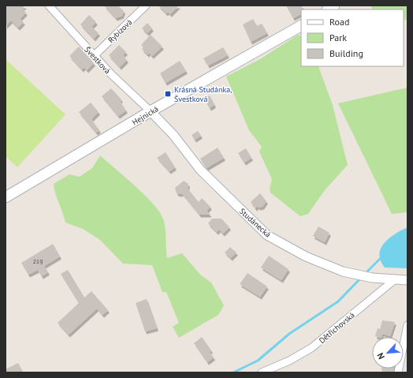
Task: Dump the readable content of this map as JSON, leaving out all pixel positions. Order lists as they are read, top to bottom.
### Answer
{
  "streets": {
    "main road": ["Hejnická"],
    "street": [
      "Rybízová",
      "Švestková",
      "Studánecká",
      "Dětřichovská"
    ]
  },
  "crossings": [
    ["Rybízová", "Švestková"],
    ["Švestková", "Hejnická"],
    ["Švestková", "Studánecká"],
    ["Hejnická", "Studánecká"],
    ["Studánecká", "Dětřichovská"]
  ],
  "places": {
    "transit": ["Krásná Studánka, Švestková"]
  },
  "house_numbers": ["219"],
  "legend": ["Road", "Park", "Building"],
  "north": "bottom left"
}
